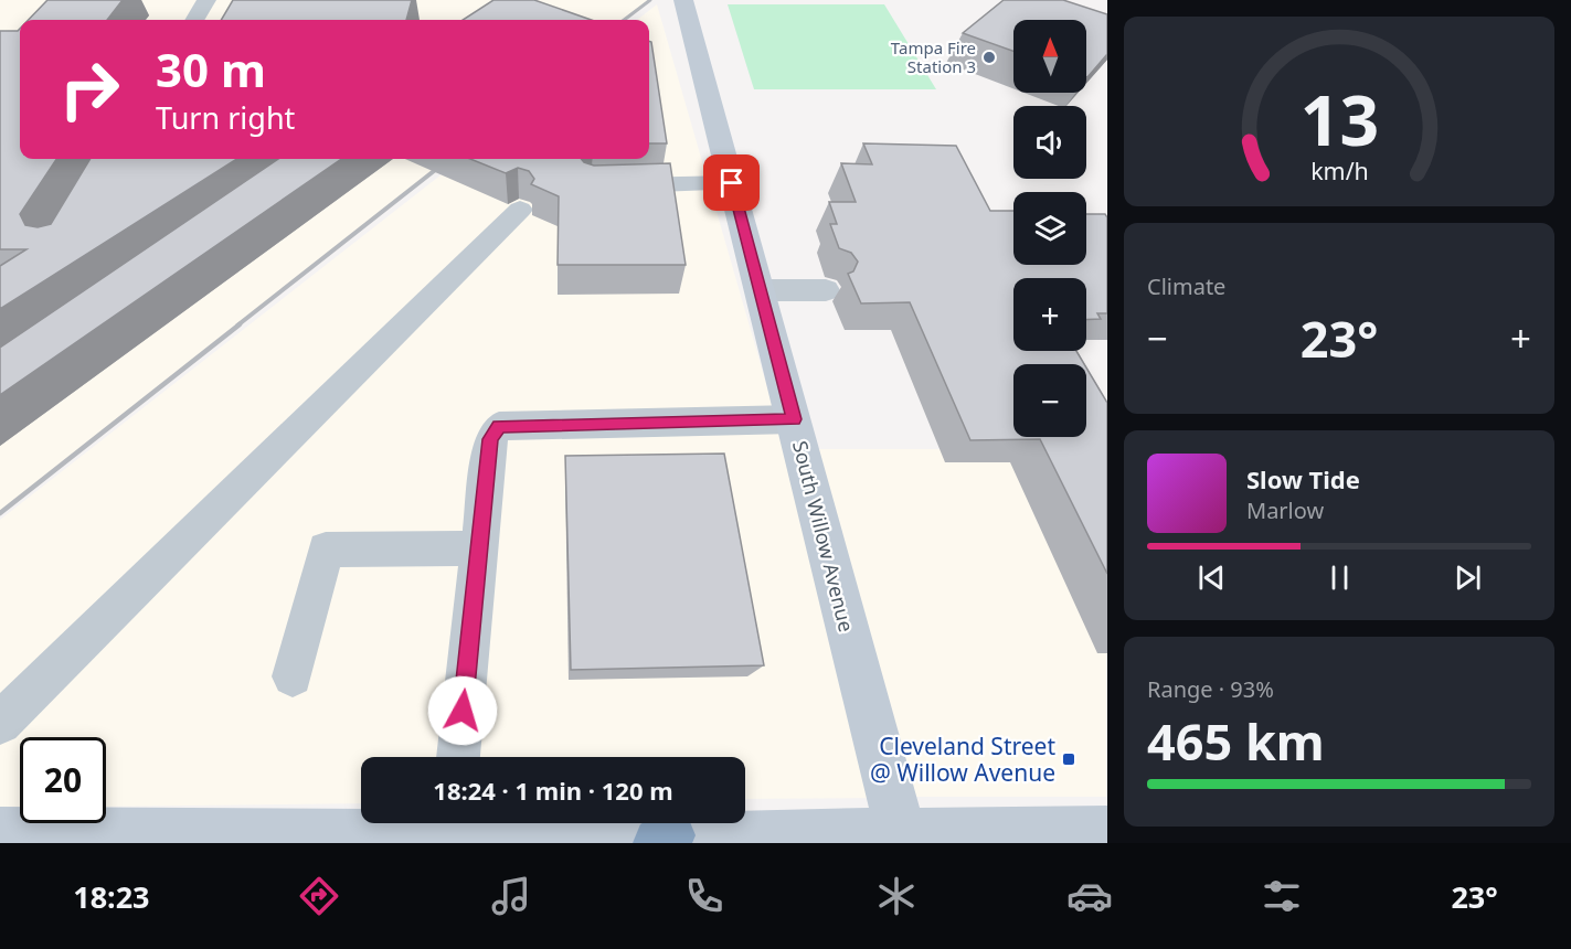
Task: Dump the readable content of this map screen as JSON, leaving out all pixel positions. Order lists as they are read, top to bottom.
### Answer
{
  "streets": {
    "street": ["South Willow Avenue"]
  },
  "places": {
    "other": ["Tampa Fire Station 3"],
    "transit": ["Cleveland Street @ Willow Avenue"]
  },
  "north": "top",
  "page": {
    "map_buttons": ["+", "−"],
    "turn": ["30 m", "Turn right"],
    "tile": [
      "Climate",
      ["Range · 93%", "465 km"]
    ],
    "heat": ["−", "23°", "+"],
    "song": ["Slow Tide", "Marlow"],
    "limit": "20",
    "trip": "18:24 · 1 min · 120 m",
    "tabs": ["18:23", "23°"],
    "gauge": ["13", "km/h"]
  }
}
